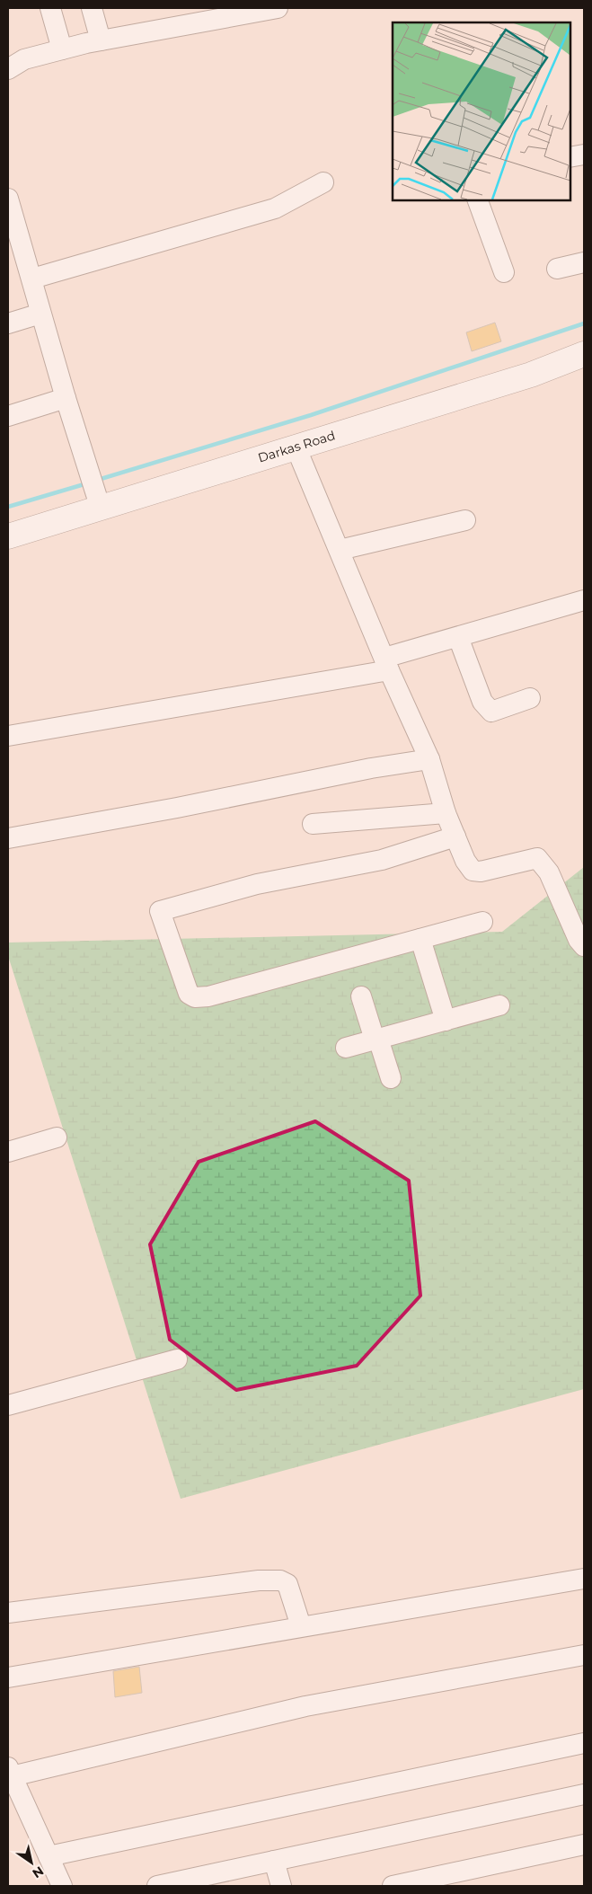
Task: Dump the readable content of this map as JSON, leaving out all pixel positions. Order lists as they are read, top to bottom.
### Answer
{
  "streets": {
    "main road": ["Darkas Road"]
  },
  "north": "bottom right"
}
